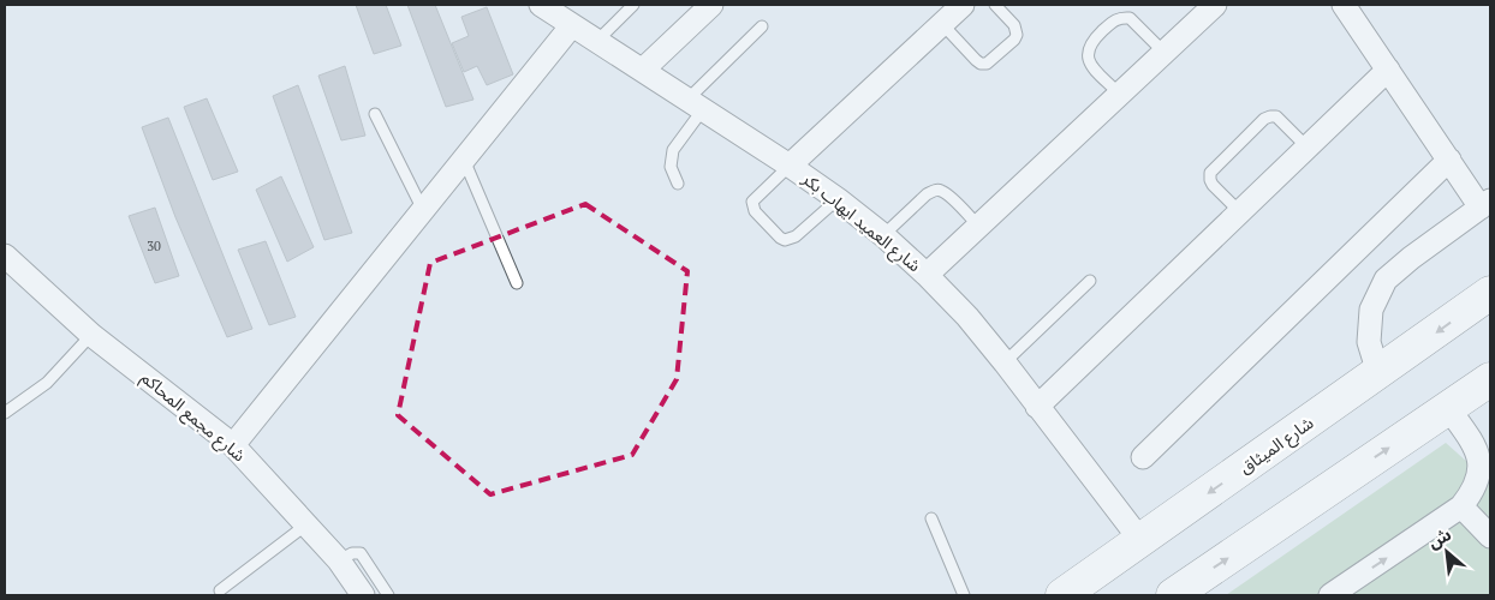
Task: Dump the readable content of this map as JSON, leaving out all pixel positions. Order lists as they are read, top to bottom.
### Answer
{
  "streets": {
    "main road": ["شارع الميثاق"],
    "street": ["شارع العميد ايهاب بكر", "شارع مجمع المحاكم"]
  },
  "crossings": [
    ["شارع العميد ايهاب بكر", "شارع الميثاق"]
  ],
  "house_numbers": ["30"],
  "north": "top left"
}
